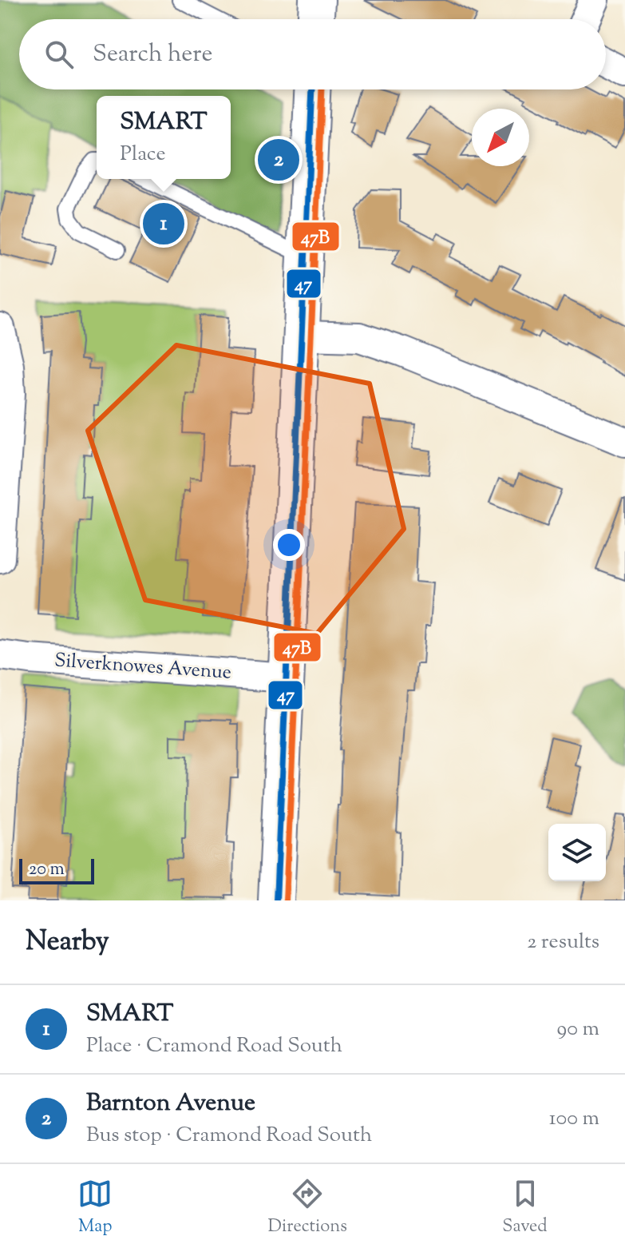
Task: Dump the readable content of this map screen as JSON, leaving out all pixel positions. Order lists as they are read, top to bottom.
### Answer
{
  "streets": {
    "street": ["Silverknowes Avenue"]
  },
  "lines": ["transit line 47", "transit line 47B"],
  "scale_bar": "20 m",
  "north": "bottom left",
  "page": {
    "search": "Search here",
    "popup": ["SMART", "Place"],
    "pins": ["2", "1"],
    "scale": "20 m",
    "heading": ["Nearby", "2 results"],
    "list": [
      {
        "mark": "1",
        "name": "SMART",
        "note": "Place · Cramond Road South",
        "value": "90 m"
      },
      {
        "mark": "2",
        "name": "Barnton Avenue",
        "note": "Bus stop · Cramond Road South",
        "value": "100 m"
      }
    ],
    "nav": ["Map", "Directions", "Saved"]
  }
}
